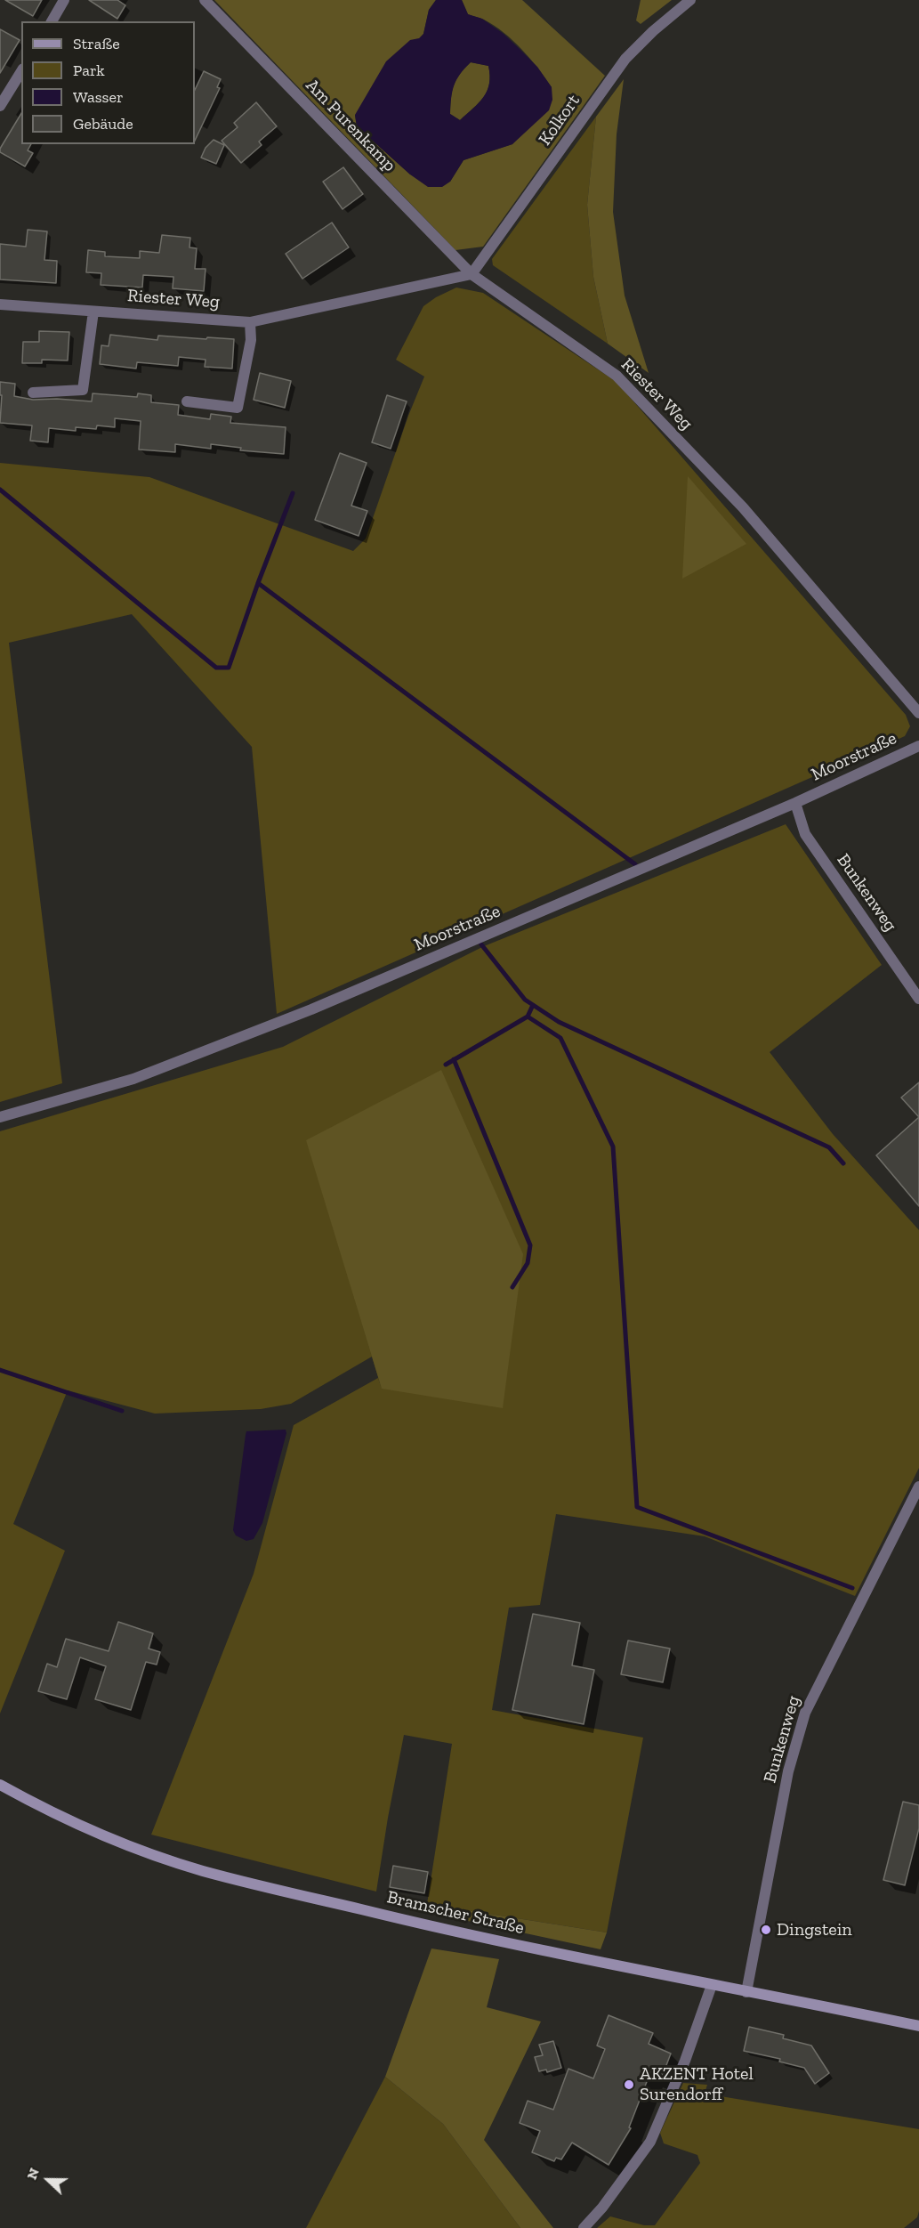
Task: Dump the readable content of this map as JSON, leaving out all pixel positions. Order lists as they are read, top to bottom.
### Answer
{
  "streets": {
    "street": [
      "Kolkort",
      "Am Purenkamp",
      "Riester Weg",
      "Moorstraße",
      "Bunkenweg",
      "Bramscher Straße"
    ]
  },
  "crossings": [
    ["Kolkort", "Am Purenkamp"],
    ["Kolkort", "Riester Weg"],
    ["Am Purenkamp", "Riester Weg"],
    ["Moorstraße", "Bunkenweg"],
    ["Bunkenweg", "Bramscher Straße"]
  ],
  "places": ["Dingstein", "AKZENT Hotel Surendorff"],
  "legend": [
    "Straße",
    "Park",
    "Wasser",
    "Gebäude"
  ],
  "north": "left"
}
